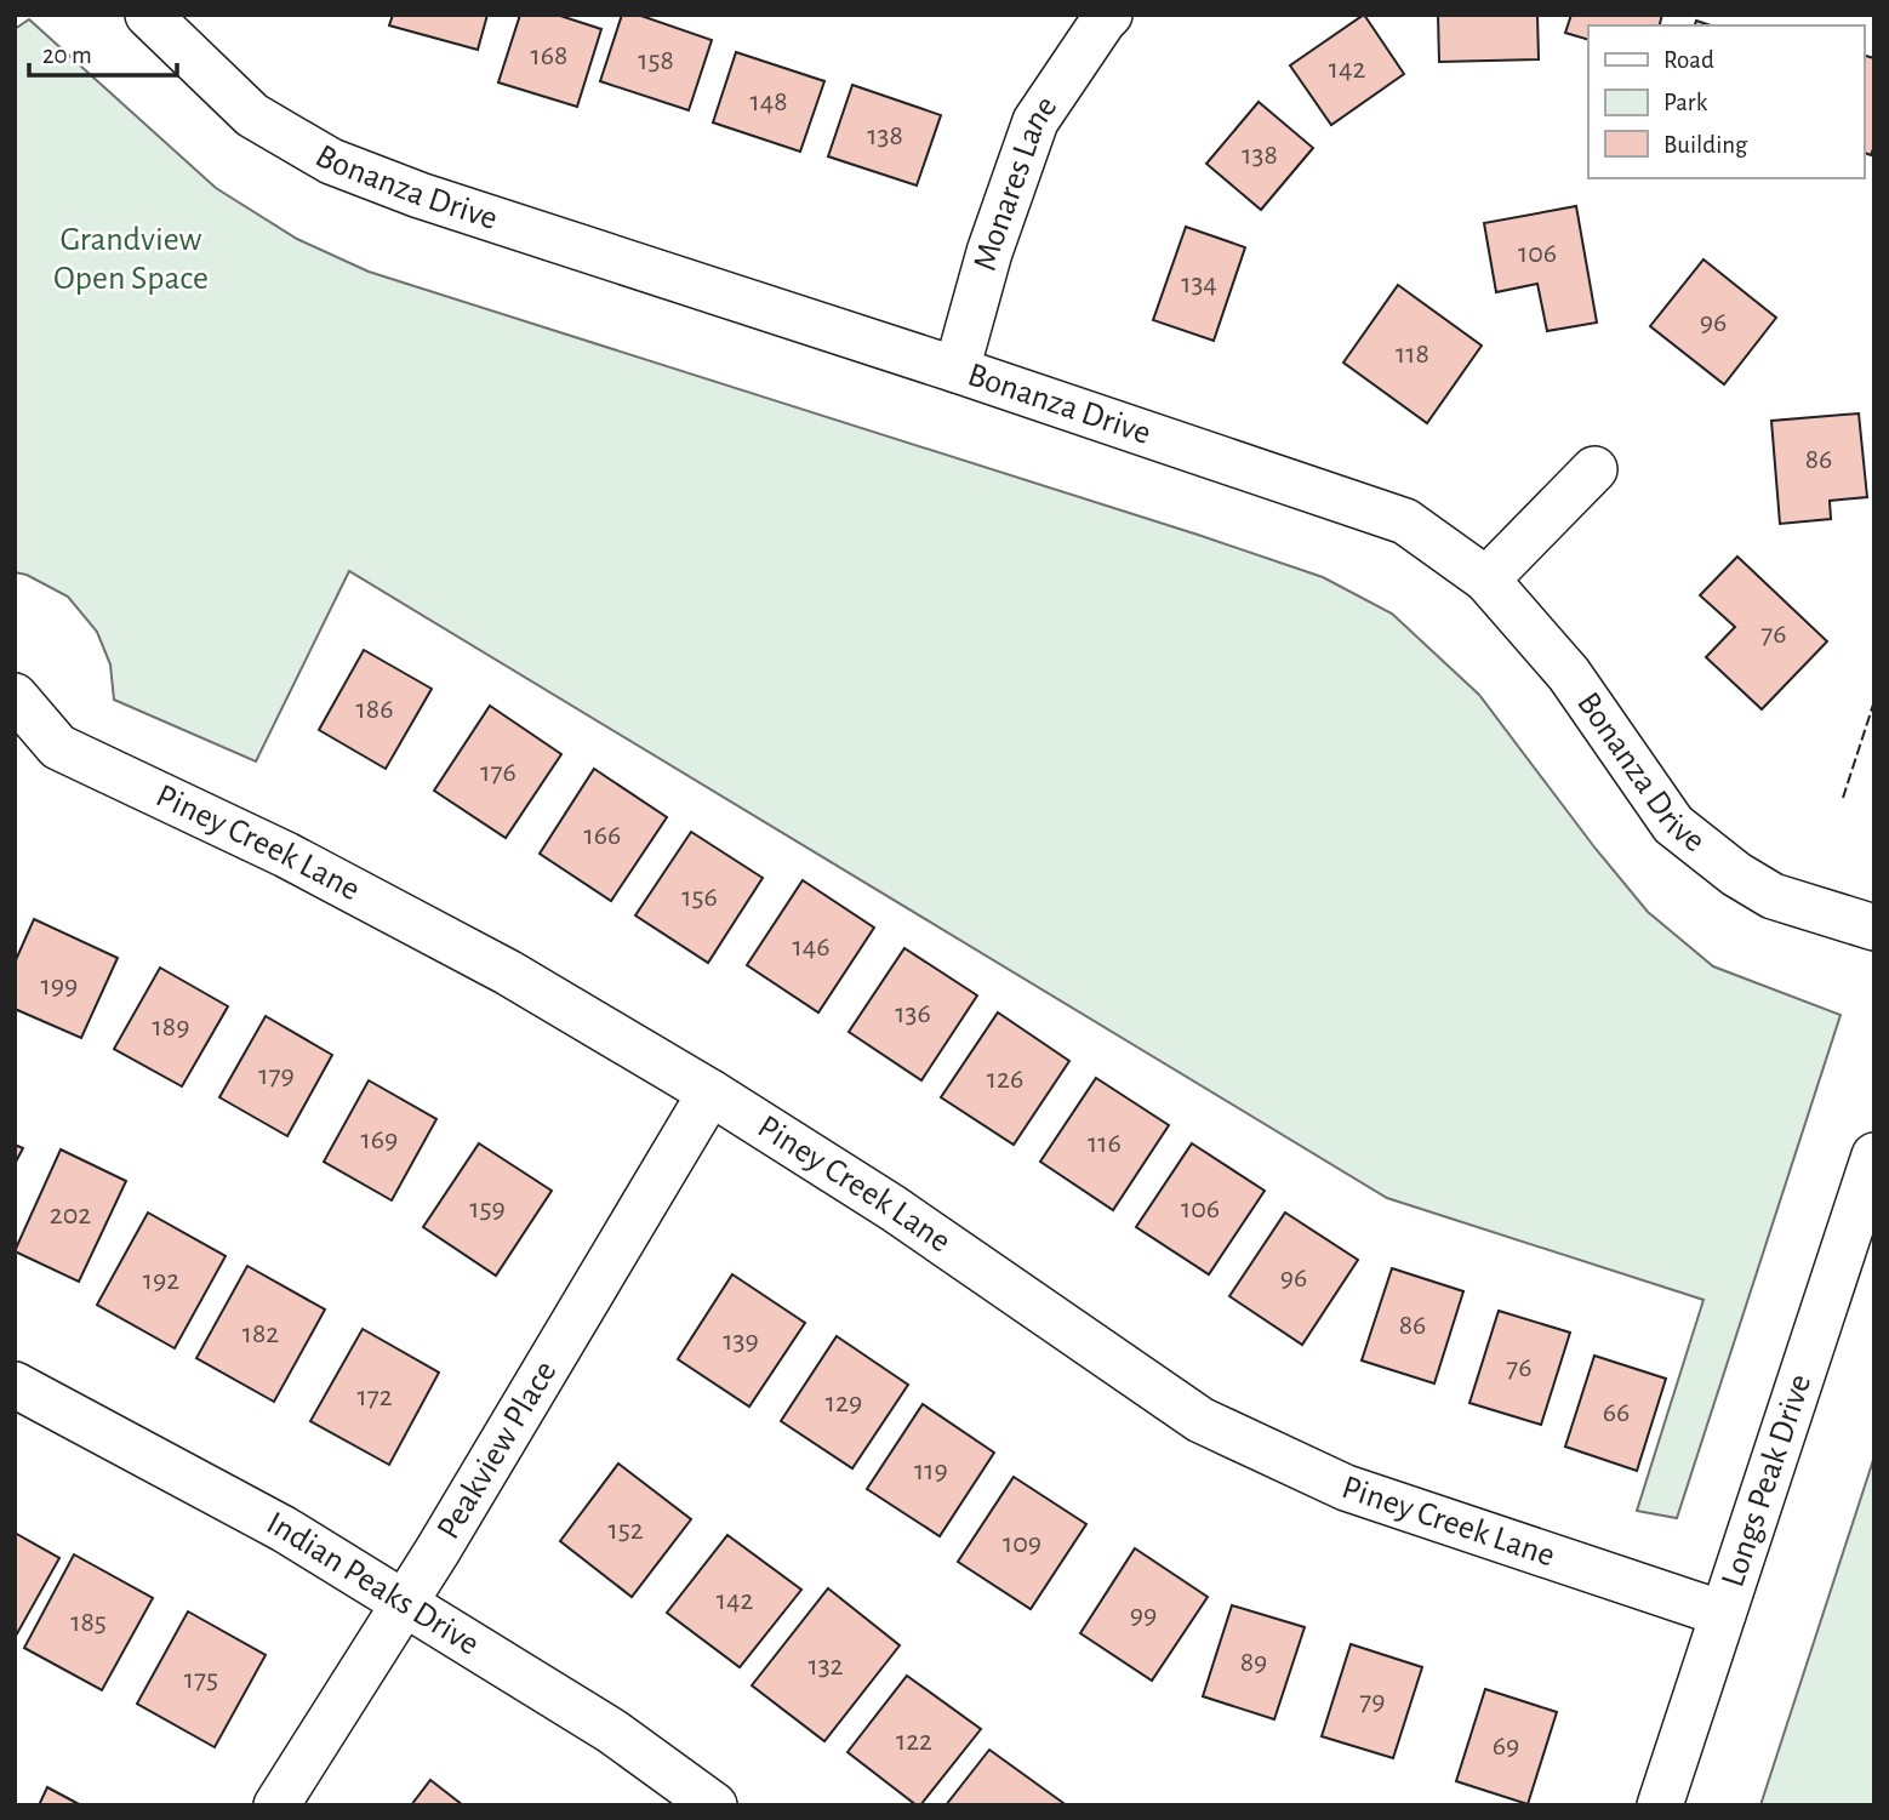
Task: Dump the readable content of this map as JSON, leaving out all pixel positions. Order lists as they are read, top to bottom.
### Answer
{
  "streets": {
    "street": [
      "Bonanza Drive",
      "Monares Lane",
      "Piney Creek Lane",
      "Peakview Place",
      "Longs Peak Drive",
      "Indian Peaks Drive"
    ]
  },
  "crossings": [
    ["Bonanza Drive", "Monares Lane"],
    ["Piney Creek Lane", "Peakview Place"],
    ["Piney Creek Lane", "Longs Peak Drive"],
    ["Peakview Place", "Indian Peaks Drive"]
  ],
  "parks": ["Grandview Open Space"],
  "house_numbers": [
    "168",
    "158",
    "142",
    "148",
    "138",
    "138",
    "106",
    "134",
    "96",
    "118",
    "86",
    "76",
    "186",
    "176",
    "166",
    "156",
    "146",
    "199",
    "136",
    "189",
    "179",
    "126",
    "169",
    "116",
    "159",
    "106",
    "202",
    "96",
    "192",
    "86",
    "182",
    "139",
    "76",
    "172",
    "129",
    "66",
    "119",
    "152",
    "109",
    "142",
    "99",
    "185",
    "89",
    "132",
    "175",
    "79",
    "122",
    "69"
  ],
  "legend": ["Road", "Park", "Building"],
  "scale_bar": "20 m"
}
